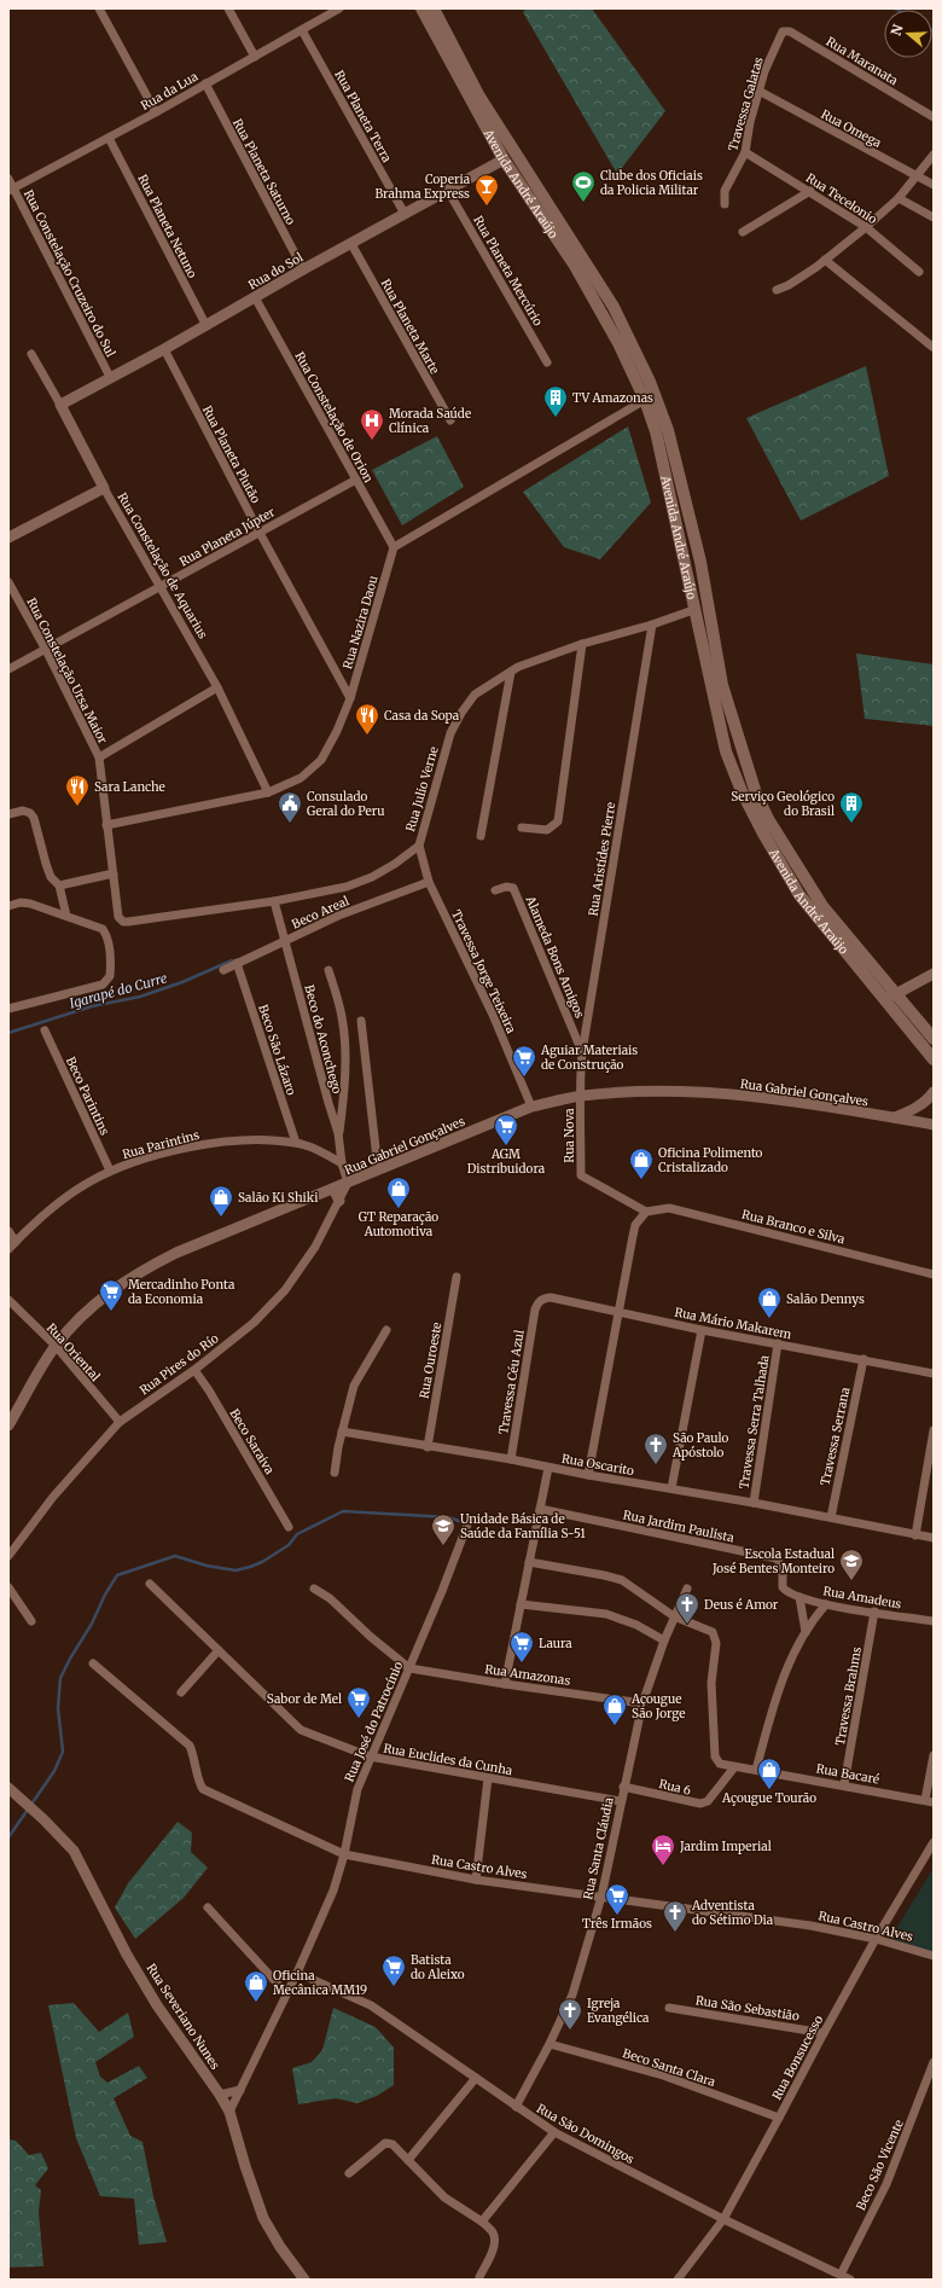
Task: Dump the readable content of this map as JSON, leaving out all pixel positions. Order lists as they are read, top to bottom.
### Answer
{
  "streets": {
    "main road": ["Avenida André Araújo"],
    "street": [
      "Rua Maranata",
      "Rua da Lua",
      "Travessa Galatas",
      "Rua Planeta Terra",
      "Rua Omega",
      "Rua Planeta Saturno",
      "Rua Tecelonio",
      "Rua Planeta Netuno",
      "Rua do Sol",
      "Rua Planeta Mercúrio",
      "Rua Constelação Cruzeiro do Sul",
      "Rua Planeta Marte",
      "Rua Constelação de Orion",
      "Rua Planeta Plutão",
      "Rua Planeta Júpter",
      "Rua Constelação de Aquarius",
      "Rua Nazira Daou",
      "Rua Constelação Ursa Maior",
      "Rua Julio Verne",
      "Rua Aristídes Pierre",
      "Beco Areal",
      "Alameda Bons Amigos",
      "Travessa Jorge Teixeira",
      "Beco do Aconchego",
      "Beco São Lázaro",
      "Rua Gabriel Gonçalves",
      "Beco Parintins",
      "Rua Nova",
      "Rua Parintins",
      "Rua Branco e Silva",
      "Rua Mário Makarem",
      "Rua Oriental",
      "Rua Ouroeste",
      "Rua Pires do Río",
      "Travessa Céu Azul",
      "Travessa Serra Talhada",
      "Travessa Serrana",
      "Beco Saraiva",
      "Rua Oscarito",
      "Rua Jardim Paulista",
      "Rua Amadeus",
      "Rua Amazonas",
      "Travessa Brahms",
      "Rua José do Patrocínio",
      "Rua Euclides da Cunha",
      "Rua Bacaré",
      "Rua 6",
      "Rua Santa Cláudia",
      "Rua Castro Alves",
      "Rua São Sebastião",
      "Rua Severiano Nunes",
      "Rua Bonsucesso",
      "Beco Santa Clara",
      "Rua São Domingos",
      "Beco São Vicente"
    ]
  },
  "crossings": [
    ["Rua Maranata", "Travessa Galatas"],
    ["Rua da Lua", "Rua Planeta Terra"],
    ["Rua da Lua", "Rua Planeta Saturno"],
    ["Rua da Lua", "Rua Planeta Netuno"],
    ["Rua da Lua", "Rua Constelação Cruzeiro do Sul"],
    ["Travessa Galatas", "Rua Omega"],
    ["Travessa Galatas", "Rua Tecelonio"],
    ["Rua Planeta Terra", "Rua do Sol"],
    ["Rua Planeta Saturno", "Rua do Sol"],
    ["Avenida André Araújo", "Rua do Sol"],
    ["Avenida André Araújo", "Rua Julio Verne"],
    ["Rua Planeta Netuno", "Rua do Sol"],
    ["Rua do Sol", "Rua Planeta Mercúrio"],
    ["Rua do Sol", "Rua Constelação Cruzeiro do Sul"],
    ["Rua do Sol", "Rua Planeta Marte"],
    ["Rua do Sol", "Rua Constelação de Orion"],
    ["Rua do Sol", "Rua Planeta Plutão"],
    ["Rua do Sol", "Rua Constelação de Aquarius"],
    ["Rua Constelação de Orion", "Rua Planeta Júpter"],
    ["Rua Constelação de Orion", "Rua Nazira Daou"],
    ["Rua Planeta Plutão", "Rua Planeta Júpter"],
    ["Rua Planeta Plutão", "Rua Nazira Daou"],
    ["Rua Planeta Júpter", "Rua Constelação de Aquarius"],
    ["Rua Planeta Júpter", "Rua Constelação Ursa Maior"],
    ["Rua Constelação de Aquarius", "Rua Nazira Daou"],
    ["Rua Nazira Daou", "Rua Constelação Ursa Maior"],
    ["Rua Constelação Ursa Maior", "Rua Julio Verne"],
    ["Rua Julio Verne", "Rua Aristídes Pierre"],
    ["Rua Julio Verne", "Travessa Jorge Teixeira"],
    ["Rua Julio Verne", "Beco do Aconchego"],
    ["Rua Aristídes Pierre", "Alameda Bons Amigos"],
    ["Rua Aristídes Pierre", "Rua Gabriel Gonçalves"],
    ["Rua Aristídes Pierre", "Rua Nova"],
    ["Beco Areal", "Travessa Jorge Teixeira"],
    ["Beco Areal", "Beco do Aconchego"],
    ["Beco Areal", "Beco São Lázaro"],
    ["Travessa Jorge Teixeira", "Rua Gabriel Gonçalves"],
    ["Beco do Aconchego", "Rua Gabriel Gonçalves"],
    ["Beco do Aconchego", "Rua Parintins"],
    ["Beco do Aconchego", "Rua Pires do Río"],
    ["Beco São Lázaro", "Rua Parintins"],
    ["Rua Gabriel Gonçalves", "Rua Nova"],
    ["Rua Gabriel Gonçalves", "Rua Oriental"],
    ["Rua Gabriel Gonçalves", "Rua Pires do Río"],
    ["Beco Parintins", "Rua Parintins"],
    ["Rua Nova", "Rua Branco e Silva"],
    ["Rua Mário Makarem", "Travessa Céu Azul"],
    ["Rua Mário Makarem", "Travessa Serra Talhada"],
    ["Rua Mário Makarem", "Travessa Serrana"],
    ["Rua Oriental", "Rua Pires do Río"],
    ["Rua Ouroeste", "Rua Oscarito"],
    ["Rua Pires do Río", "Beco Saraiva"],
    ["Travessa Céu Azul", "Rua Oscarito"],
    ["Travessa Serra Talhada", "Rua Oscarito"],
    ["Travessa Serrana", "Rua Oscarito"],
    ["Rua Jardim Paulista", "Rua Amadeus"],
    ["Rua Amadeus", "Travessa Brahms"],
    ["Rua Amazonas", "Rua José do Patrocínio"],
    ["Rua Amazonas", "Rua Santa Cláudia"],
    ["Travessa Brahms", "Rua Bacaré"],
    ["Rua José do Patrocínio", "Rua Euclides da Cunha"],
    ["Rua José do Patrocínio", "Rua Castro Alves"],
    ["Rua José do Patrocínio", "Rua Severiano Nunes"],
    ["Rua José do Patrocínio", "Rua São Domingos"],
    ["Rua Euclides da Cunha", "Rua Santa Cláudia"],
    ["Rua Bacaré", "Rua 6"],
    ["Rua 6", "Rua Santa Cláudia"],
    ["Rua Santa Cláudia", "Rua Castro Alves"],
    ["Rua Santa Cláudia", "Beco Santa Clara"],
    ["Rua Santa Cláudia", "Rua São Domingos"],
    ["Rua Castro Alves", "Rua Bonsucesso"],
    ["Rua São Sebastião", "Rua Bonsucesso"],
    ["Rua Bonsucesso", "Beco Santa Clara"],
    ["Rua Bonsucesso", "Rua São Domingos"],
    ["Rua São Domingos", "Beco São Vicente"]
  ],
  "water": ["Igarapé do Curre"],
  "places": {
    "sports": ["Clube dos Oficiais da Policia Militar"],
    "bar": ["Coperia Brahma Express"],
    "building": ["TV Amazonas", "Serviço Geológico do Brasil"],
    "hospital": ["Morada Saúde Clínica"],
    "restaurant": ["Casa da Sopa", "Sara Lanche"],
    "public building": ["Consulado Geral do Peru"],
    "supermarket": [
      "Aguiar Materiais de Construção",
      "AGM Distribuidora",
      "Mercadinho Ponta da Economia",
      "Laura",
      "Sabor de Mel",
      "Três Irmãos",
      "Batista do Aleixo"
    ],
    "shop": [
      "Oficina Polimento Cristalizado",
      "GT Reparação Automotiva",
      "Salão Ki Shiki",
      "Salão Dennys",
      "Açougue São Jorge",
      "Açougue Tourão",
      "Oficina Mecânica MM19"
    ],
    "church": [
      "São Paulo Apóstolo",
      "Deus é Amor",
      "Adventista do Sétimo Dia",
      "Igreja Evangélica"
    ],
    "school or university": ["Unidade Básica de Saúde da Família S-51", "Escola Estadual José Bentes Monteiro"],
    "hotel": ["Jardim Imperial"]
  },
  "north": "left"
}
